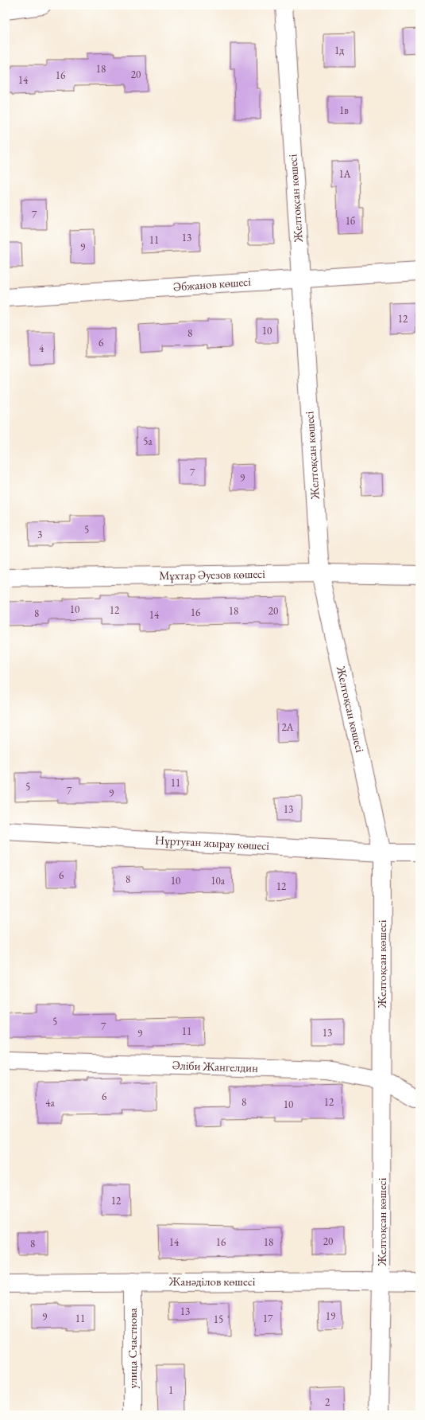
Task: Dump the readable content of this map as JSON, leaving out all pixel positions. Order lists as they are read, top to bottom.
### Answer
{
  "streets": {
    "street": [
      "Желтоқсан көшесі",
      "Әбжанов көшесі",
      "Мұхтар Әуезов көшесі",
      "Нұртуған жырау көшесі",
      "Әліби Жангелдин",
      "Жанәділов көшесі",
      "улица Счастнова"
    ]
  },
  "crossings": [
    ["Желтоқсан көшесі", "Әбжанов көшесі"],
    ["Желтоқсан көшесі", "Мұхтар Әуезов көшесі"],
    ["Желтоқсан көшесі", "Нұртуған жырау көшесі"],
    ["Желтоқсан көшесі", "Әліби Жангелдин"],
    ["Желтоқсан көшесі", "Жанәділов көшесі"],
    ["Жанәділов көшесі", "улица Счастнова"]
  ],
  "house_numbers": [
    "1д",
    "18",
    "20",
    "16",
    "14",
    "1в",
    "1А",
    "7",
    "1б",
    "13",
    "11",
    "9",
    "12",
    "10",
    "8",
    "6",
    "4",
    "5а",
    "7",
    "9",
    "5",
    "3",
    "10",
    "12",
    "18",
    "20",
    "16",
    "8",
    "14",
    "2А",
    "11",
    "5",
    "7",
    "9",
    "13",
    "6",
    "8",
    "10",
    "10а",
    "12",
    "5",
    "7",
    "11",
    "13",
    "9",
    "6",
    "8",
    "12",
    "4а",
    "10",
    "12",
    "20",
    "14",
    "16",
    "18",
    "8",
    "13",
    "19",
    "9",
    "11",
    "17",
    "15",
    "1",
    "2"
  ]
}
